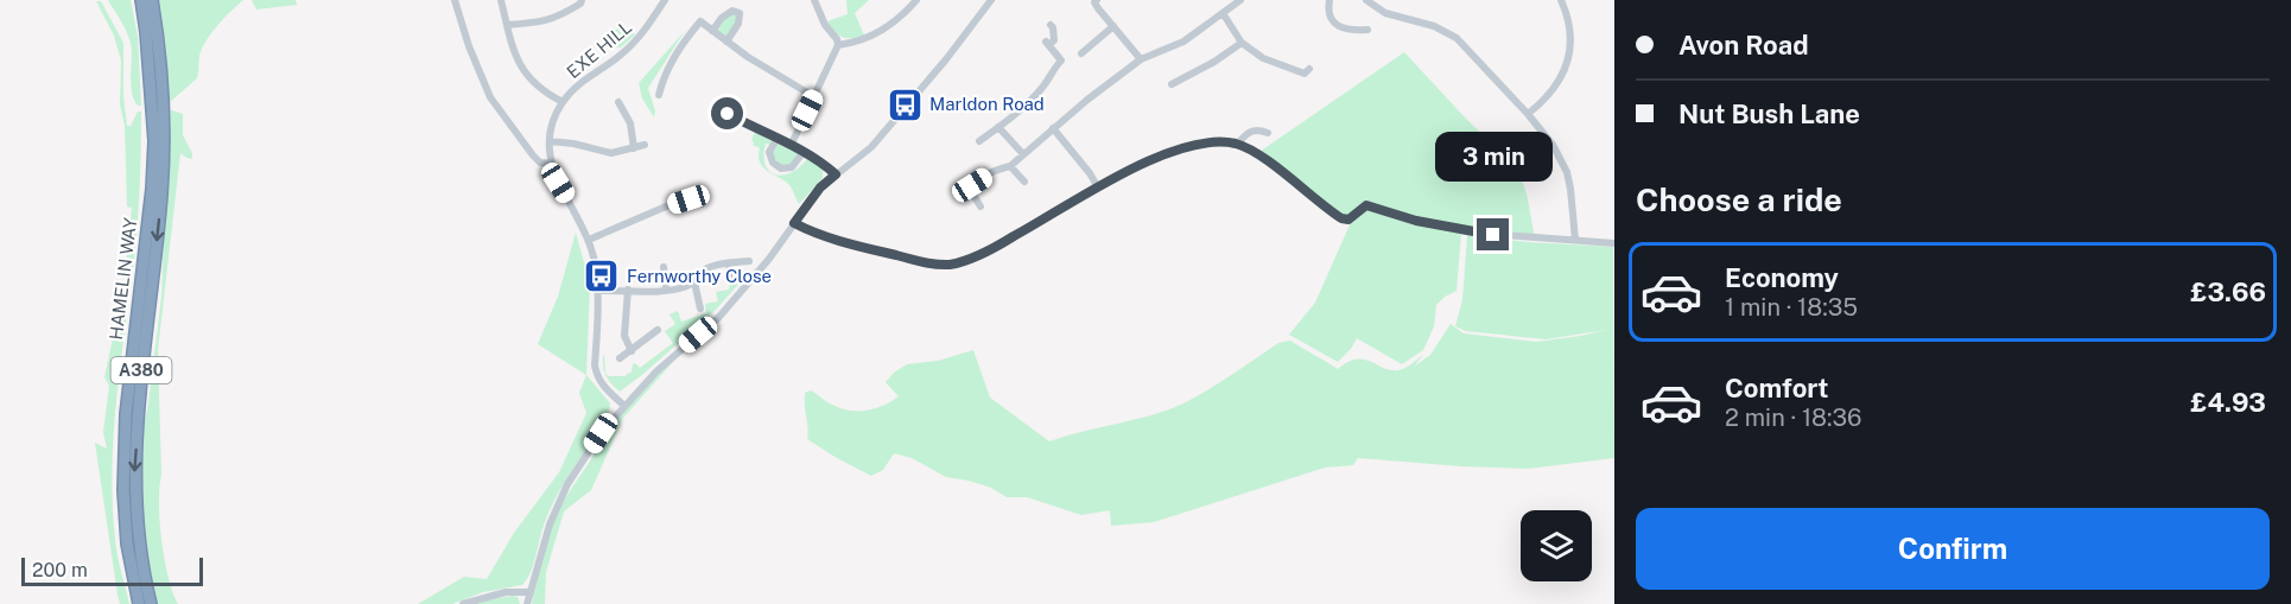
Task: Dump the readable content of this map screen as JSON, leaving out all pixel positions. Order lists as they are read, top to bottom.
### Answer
{
  "streets": {
    "highway": ["HAMELIN WAY", "A380"],
    "street": ["EXE HILL"]
  },
  "places": {
    "bus stop": ["Marldon Road", "Fernworthy Close"]
  },
  "scale_bar": "200 m",
  "page": {
    "banner": ["Avon Road", "Nut Bush Lane"],
    "bubble": "3 min",
    "heading": "Choose a ride",
    "list": [
      {
        "name": "Economy",
        "note": "1 min · 18:35",
        "value": "£3.66"
      },
      {
        "name": "Comfort",
        "note": "2 min · 18:36",
        "value": "£4.93"
      }
    ],
    "buttons": "Confirm",
    "scale": "200 m"
  }
}
